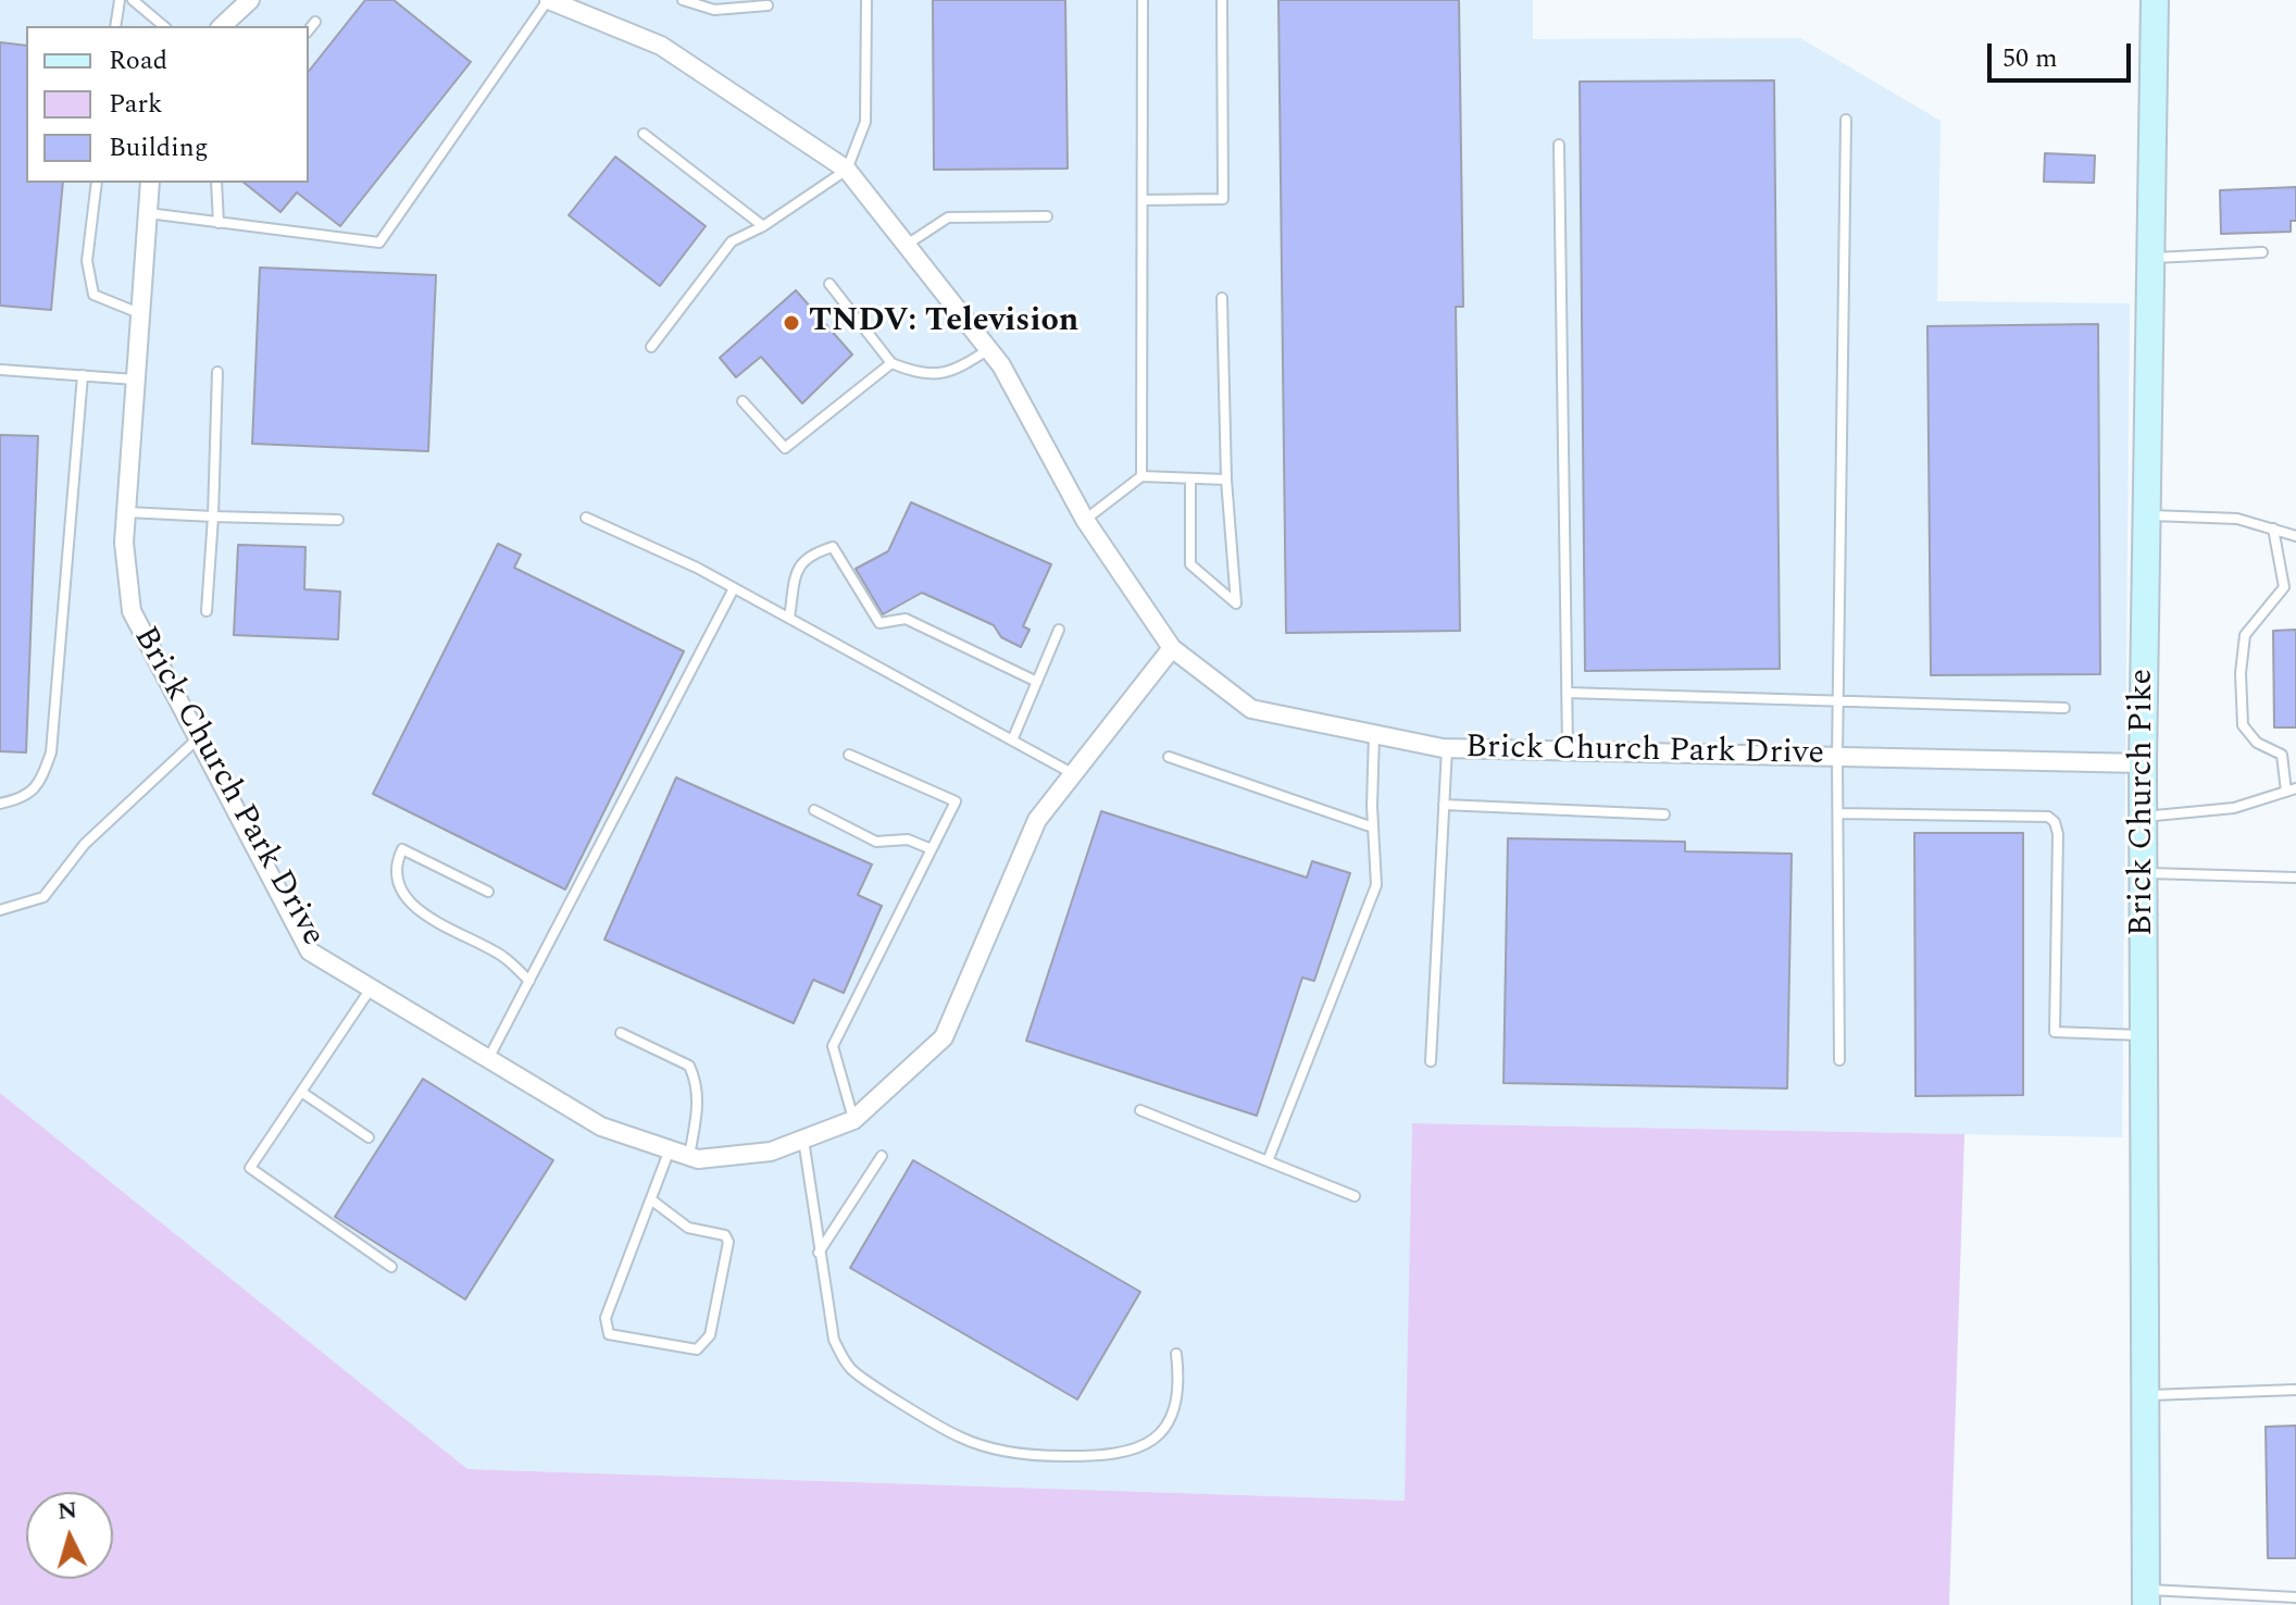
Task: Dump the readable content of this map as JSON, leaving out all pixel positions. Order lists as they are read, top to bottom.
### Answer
{
  "streets": {
    "main road": ["Brick Church Pike"],
    "street": ["Brick Church Park Drive"]
  },
  "crossings": [
    ["Brick Church Park Drive", "Brick Church Pike"]
  ],
  "places": ["TNDV: Television"],
  "legend": ["Road", "Park", "Building"],
  "scale_bar": "50 m",
  "north": "top"
}
